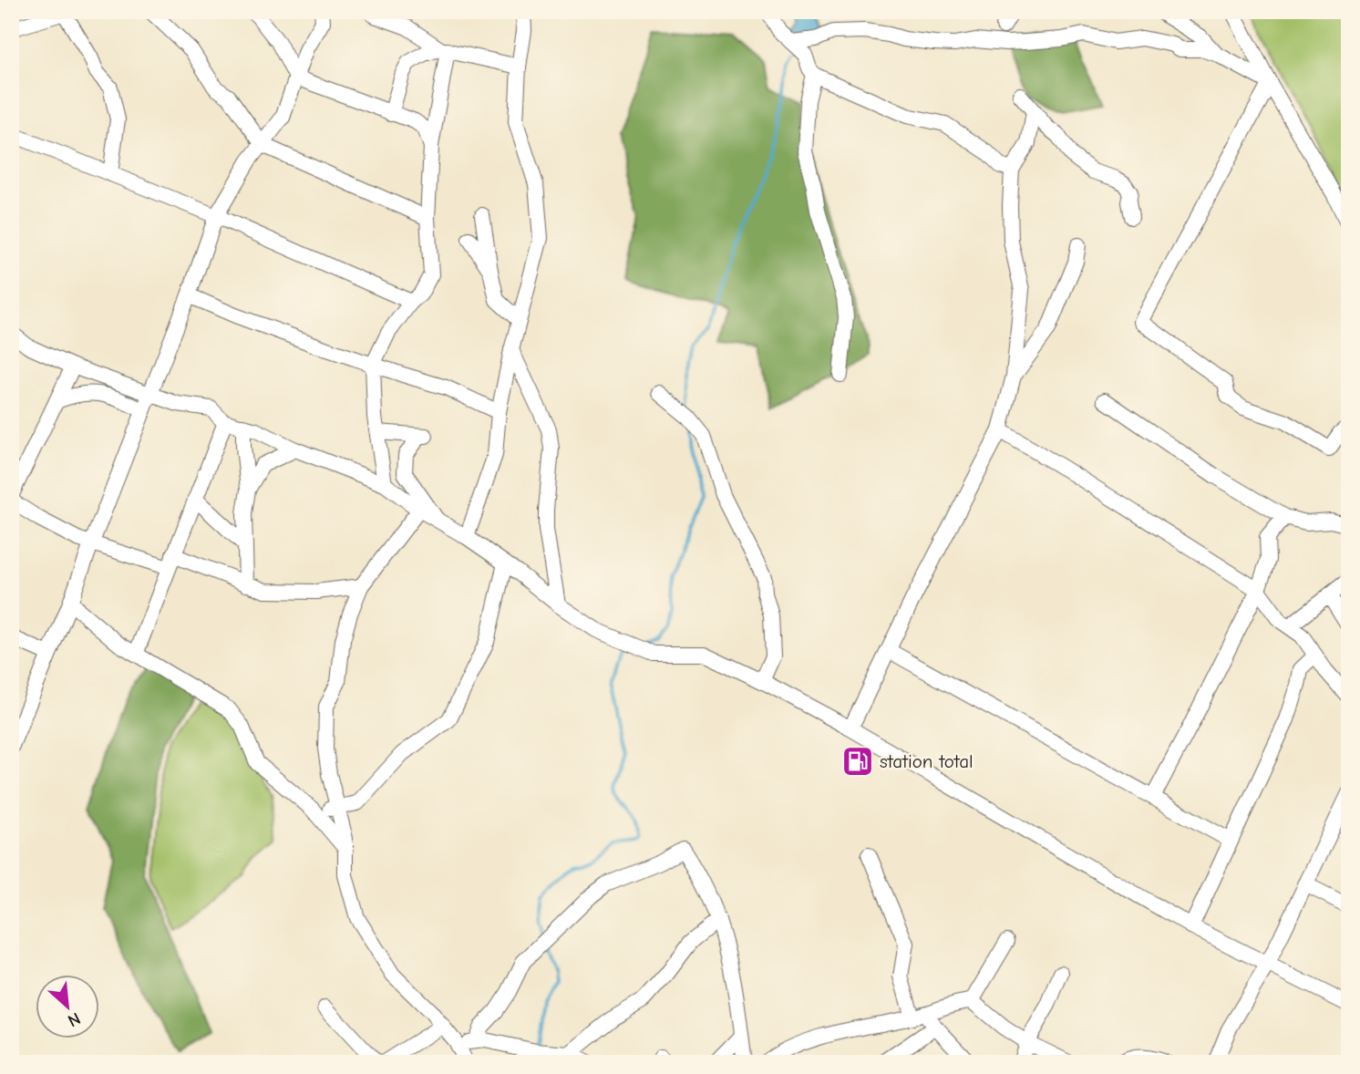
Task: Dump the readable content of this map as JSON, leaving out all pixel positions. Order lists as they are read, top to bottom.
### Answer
{
  "places": {
    "fuel station": ["station total"]
  },
  "north": "bottom right"
}
